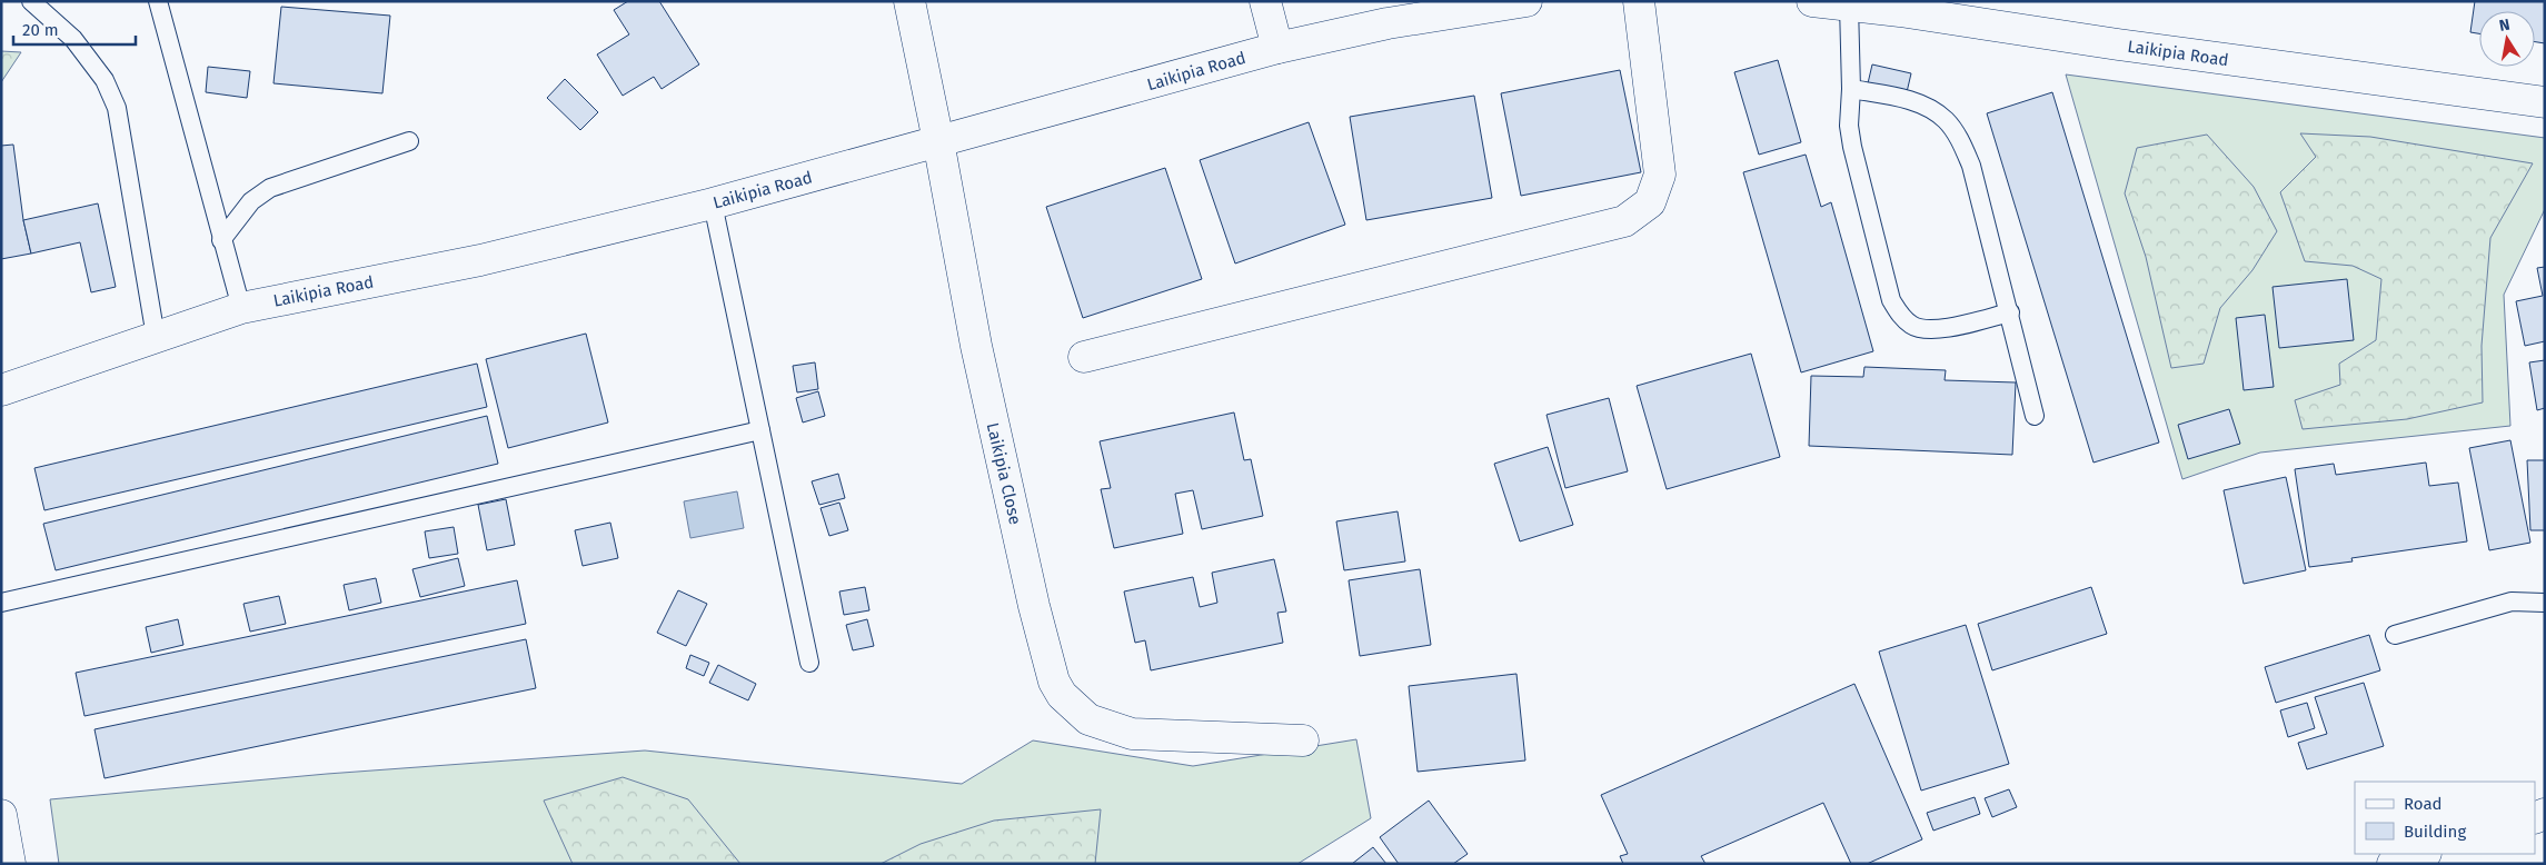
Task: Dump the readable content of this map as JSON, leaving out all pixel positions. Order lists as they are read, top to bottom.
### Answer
{
  "streets": {
    "street": ["Laikipia Road", "Laikipia Close"]
  },
  "crossings": [
    ["Laikipia Road", "Laikipia Close"]
  ],
  "legend": ["Road", "Building"],
  "scale_bar": "20 m",
  "north": "top"
}
